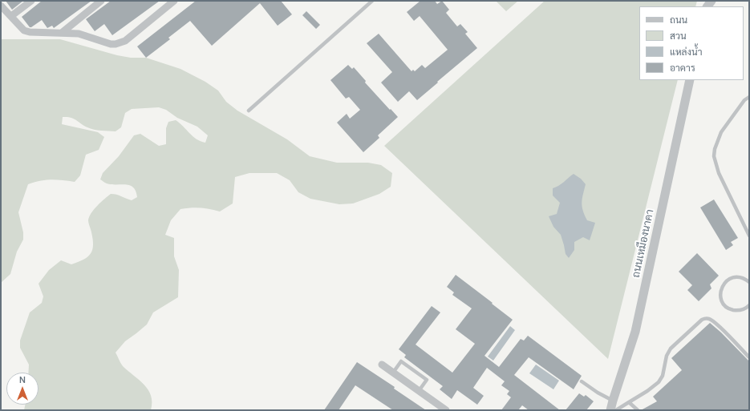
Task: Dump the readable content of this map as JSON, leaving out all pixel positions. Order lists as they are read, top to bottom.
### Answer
{
  "streets": {
    "street": ["ถนนเหมืองนาคา"]
  },
  "legend": [
    "ถนน",
    "สวน",
    "แหล่งน้ำ",
    "อาคาร"
  ],
  "north": "top"
}
